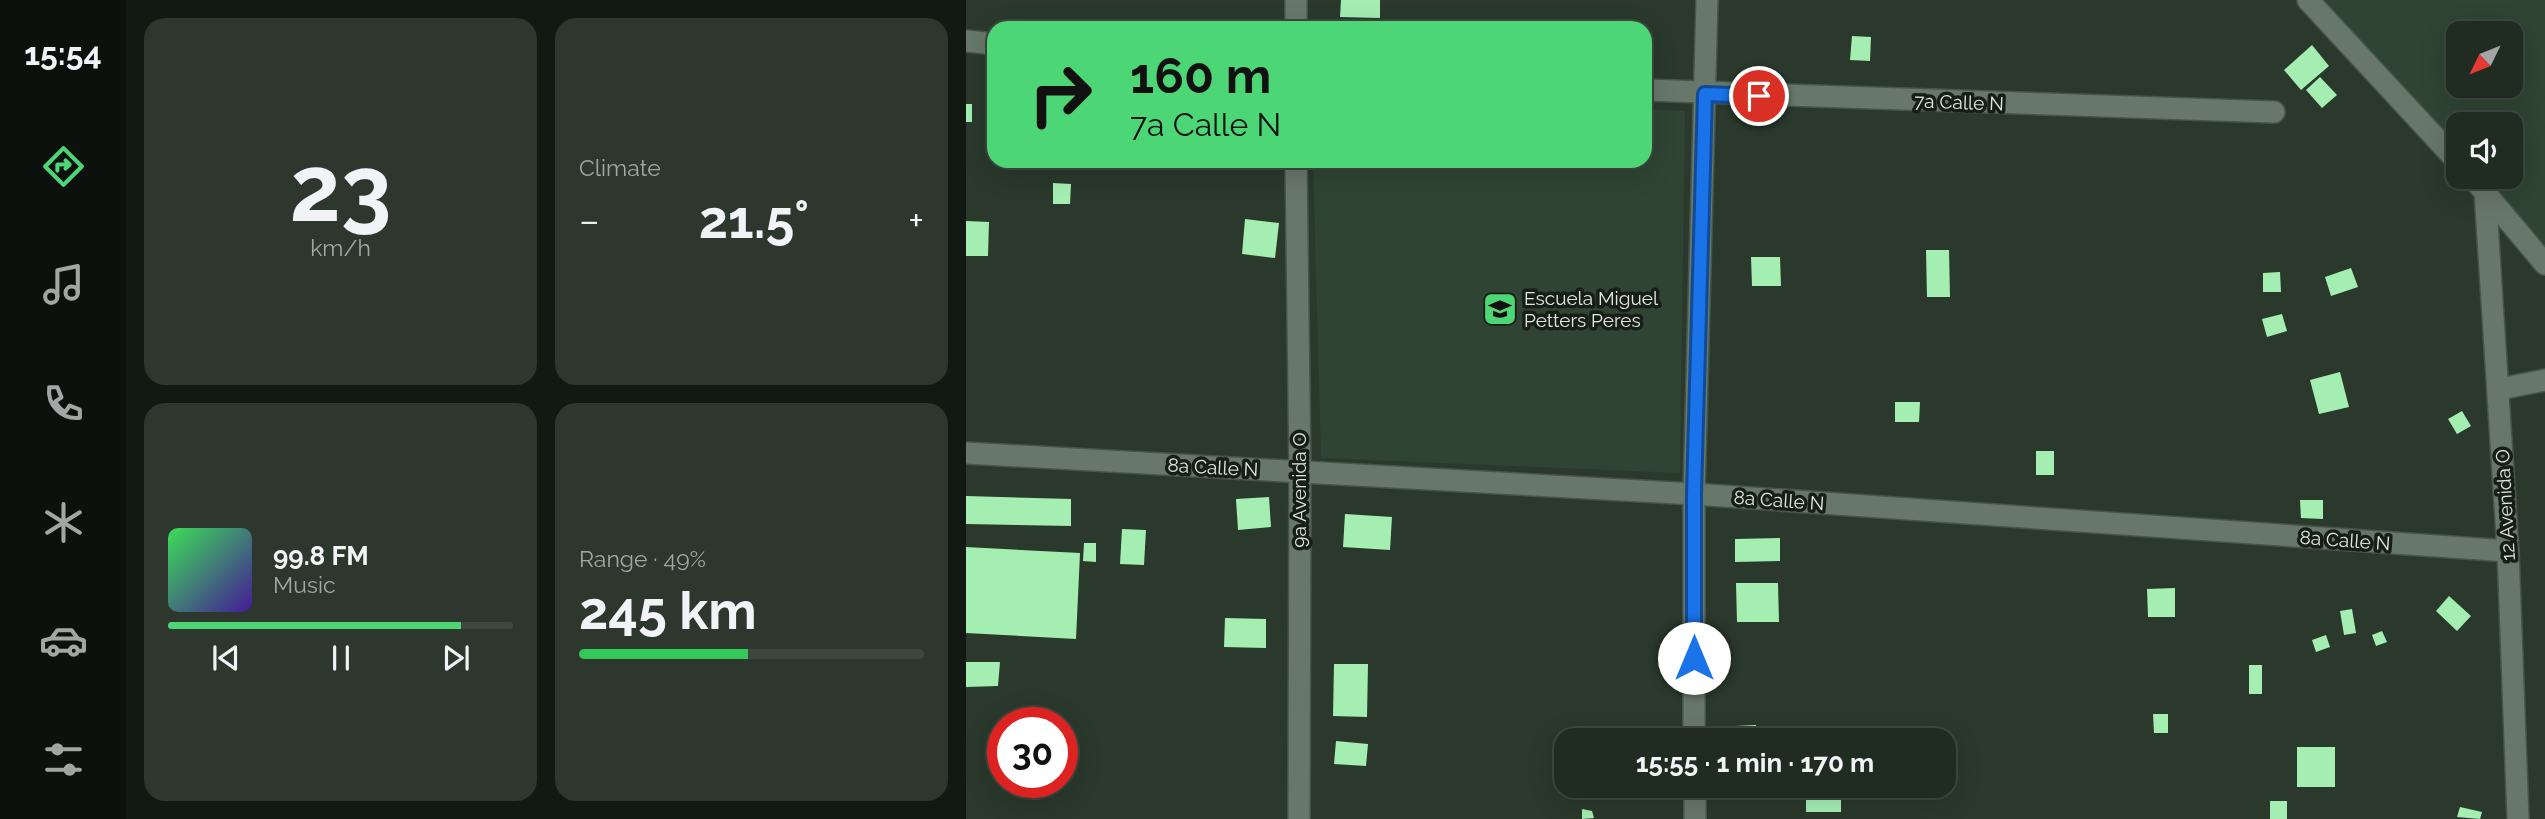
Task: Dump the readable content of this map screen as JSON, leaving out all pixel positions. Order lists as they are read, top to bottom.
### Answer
{
  "streets": {
    "street": [
      "7a Calle N",
      "8a Calle N",
      "9a Avenida O",
      "12 Avenida O"
    ]
  },
  "crossings": [
    ["8a Calle N", "9a Avenida O"],
    ["8a Calle N", "12 Avenida O"]
  ],
  "places": {
    "school or university": ["Escuela Miguel Petters Peres"]
  },
  "north": "bottom left",
  "page": {
    "tabs": "15:54",
    "tile": [
      ["23", "km/h"],
      "Climate",
      ["Range · 49%", "245 km"]
    ],
    "turn": ["160 m", "7a Calle N"],
    "heat": ["−", "21.5°", "+"],
    "song": ["99.8 FM", "Music"],
    "limit": "30",
    "trip": "15:55 · 1 min · 170 m"
  }
}
